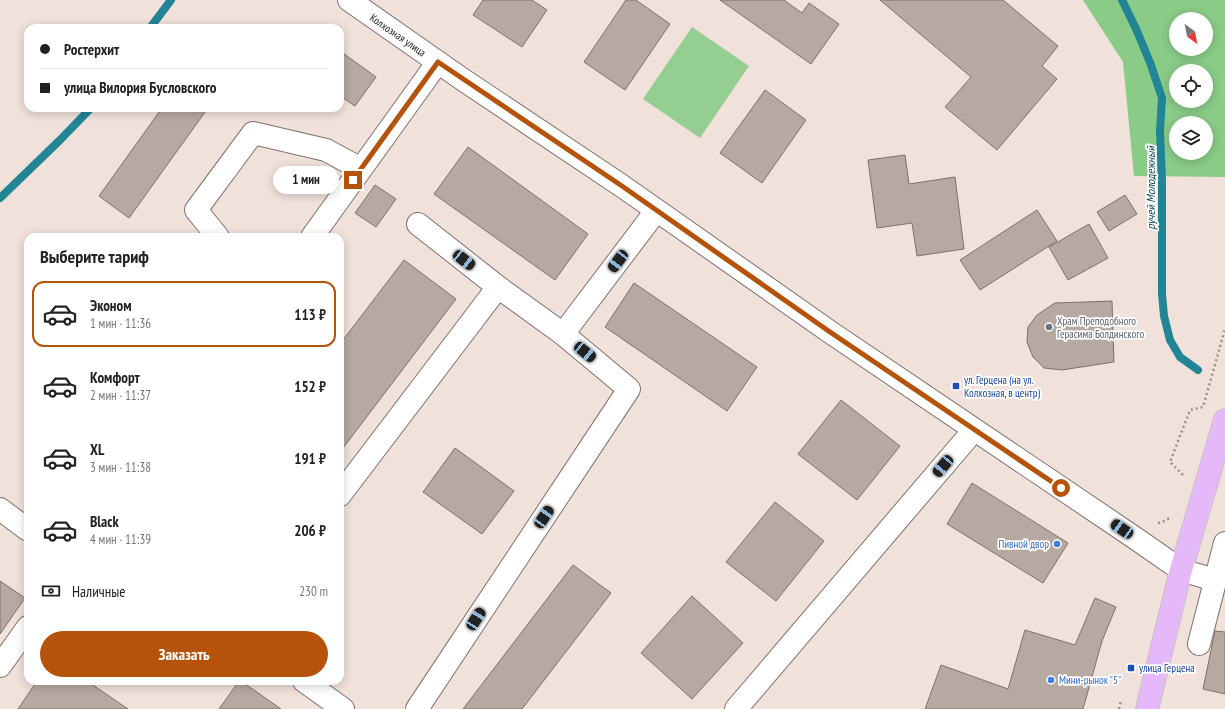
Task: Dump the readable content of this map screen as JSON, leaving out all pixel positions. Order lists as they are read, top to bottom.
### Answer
{
  "streets": {
    "street": ["Колхозная улица"]
  },
  "water": ["ручей Молодежный"],
  "places": {
    "other": ["Храм Преподобного Герасима Болдинского", "Пивной двор", "Мини-рынок \"5\""],
    "transit": ["ул. Герцена (на ул. Колхозная, в центр)", "улица Герцена"]
  },
  "north": "bottom right",
  "page": {
    "banner": ["Ростерхит", "улица Вилория Бусловского"],
    "bubble": "1 мин",
    "heading": "Выберите тариф",
    "list": [
      {
        "name": "Эконом",
        "note": "1 мин · 11:36",
        "value": "113 ₽"
      },
      {
        "name": "Комфорт",
        "note": "2 мин · 11:37",
        "value": "152 ₽"
      },
      {
        "name": "XL",
        "note": "3 мин · 11:38",
        "value": "191 ₽"
      },
      {
        "name": "Black",
        "note": "4 мин · 11:39",
        "value": "206 ₽"
      }
    ],
    "pay": ["Наличные", "230 m"],
    "buttons": "Заказать"
  }
}
